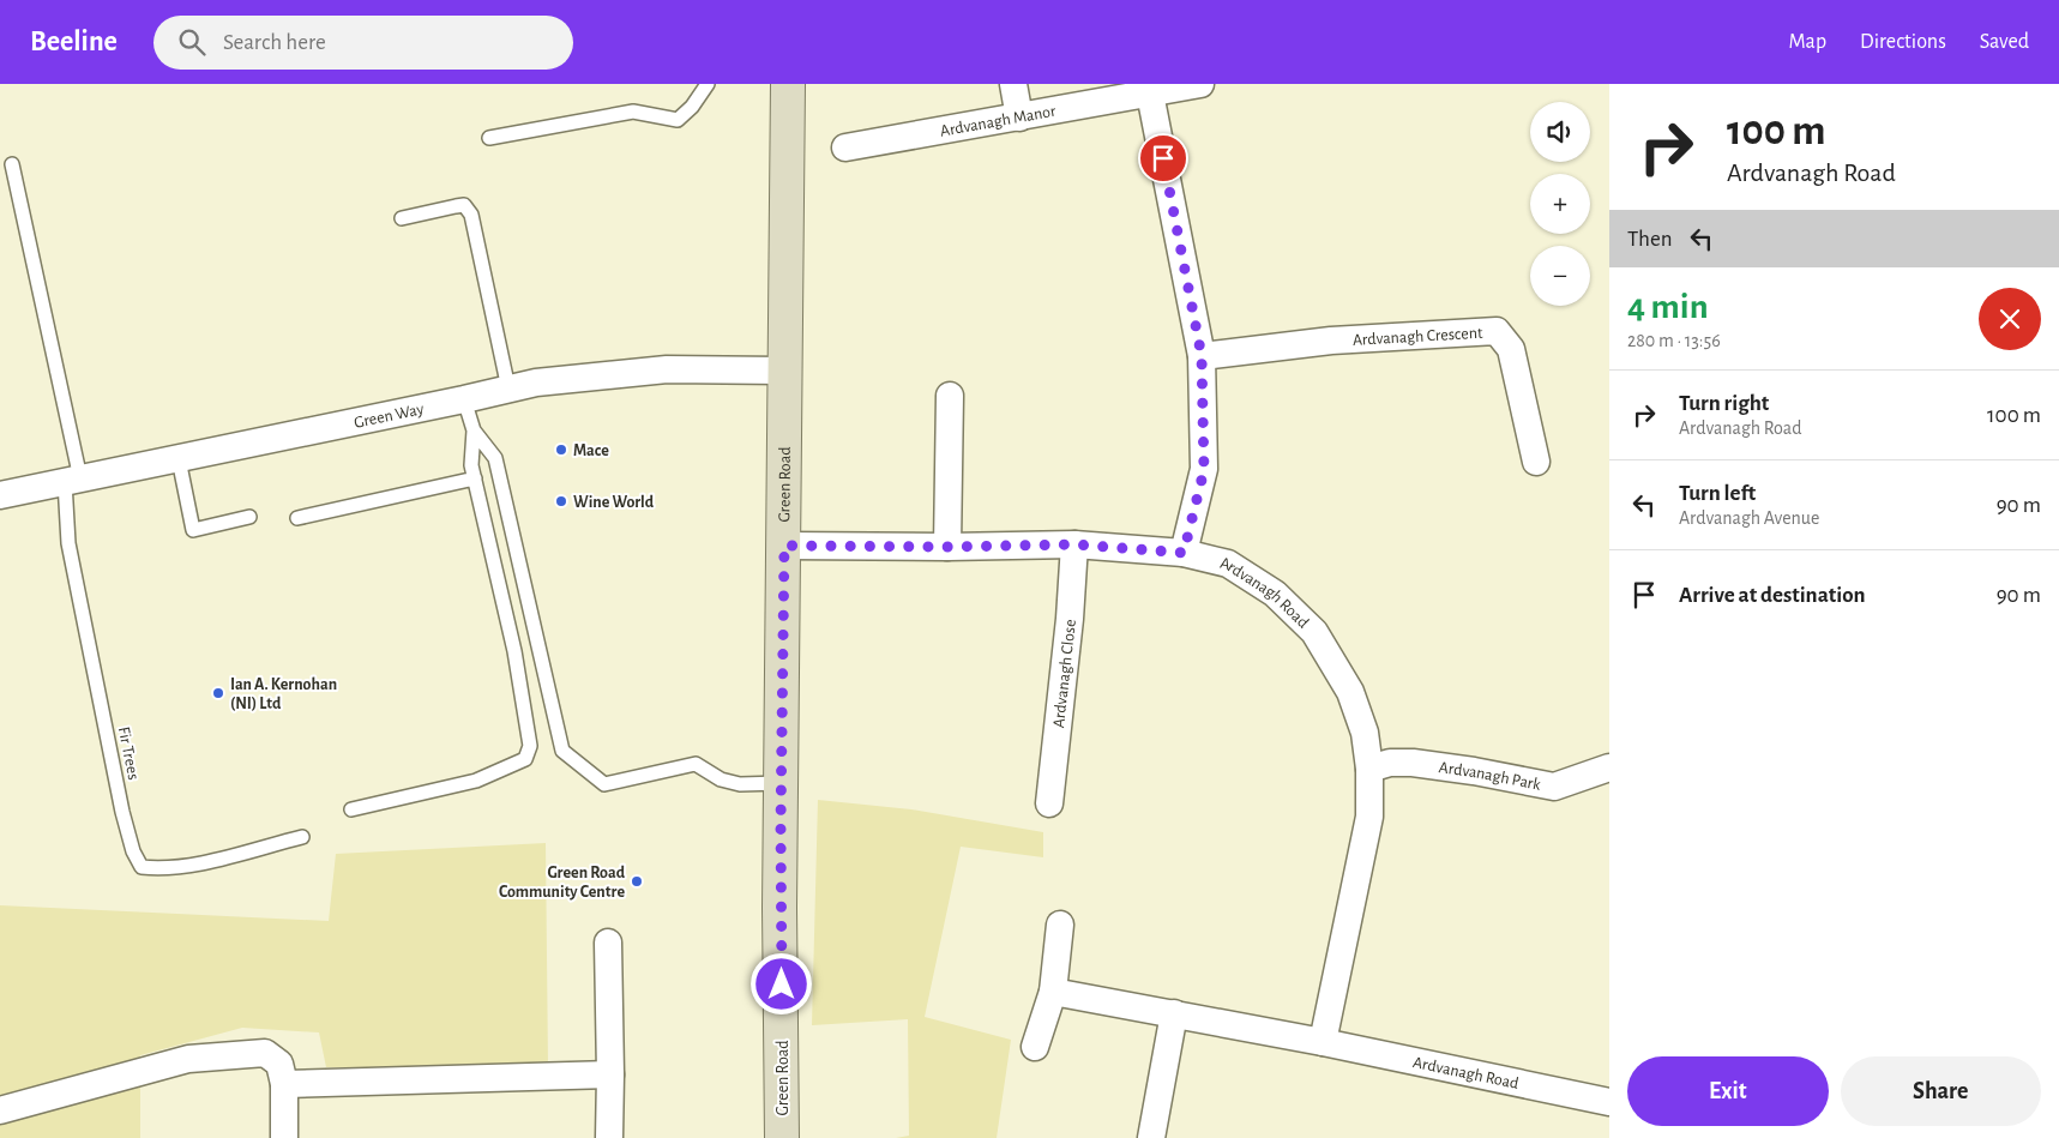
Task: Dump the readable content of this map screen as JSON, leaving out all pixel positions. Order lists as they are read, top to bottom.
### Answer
{
  "streets": {
    "street": [
      "Ardvanagh Manor",
      "Ardvanagh Crescent",
      "Green Way",
      "Green Road",
      "Ardvanagh Road",
      "Ardvanagh Close",
      "Ardvanagh Park"
    ],
    "lane": ["Fir Trees"]
  },
  "crossings": [
    ["Green Way", "Green Road"],
    ["Green Way", "Fir Trees"],
    ["Green Road", "Ardvanagh Road"],
    ["Ardvanagh Road", "Ardvanagh Close"],
    ["Ardvanagh Road", "Ardvanagh Park"]
  ],
  "places": [
    "Mace",
    "Wine World",
    "Ian A. Kernohan (NI) Ltd",
    "Green Road Community Centre"
  ],
  "page": {
    "header": "Beeline",
    "search": "Search here",
    "nav": ["Map", "Directions", "Saved"],
    "turn": ["100 m", "Ardvanagh Road"],
    "map_buttons": ["+", "−"],
    "then": "Then",
    "heading": ["4 min", "280 m · 13:56"],
    "list": [
      {
        "name": "Turn right",
        "note": "Ardvanagh Road",
        "value": "100 m"
      },
      {
        "name": "Turn left",
        "note": "Ardvanagh Avenue",
        "value": "90 m"
      },
      {
        "name": "Arrive at destination",
        "value": "90 m"
      }
    ],
    "buttons": ["Exit", "Share"]
  }
}
